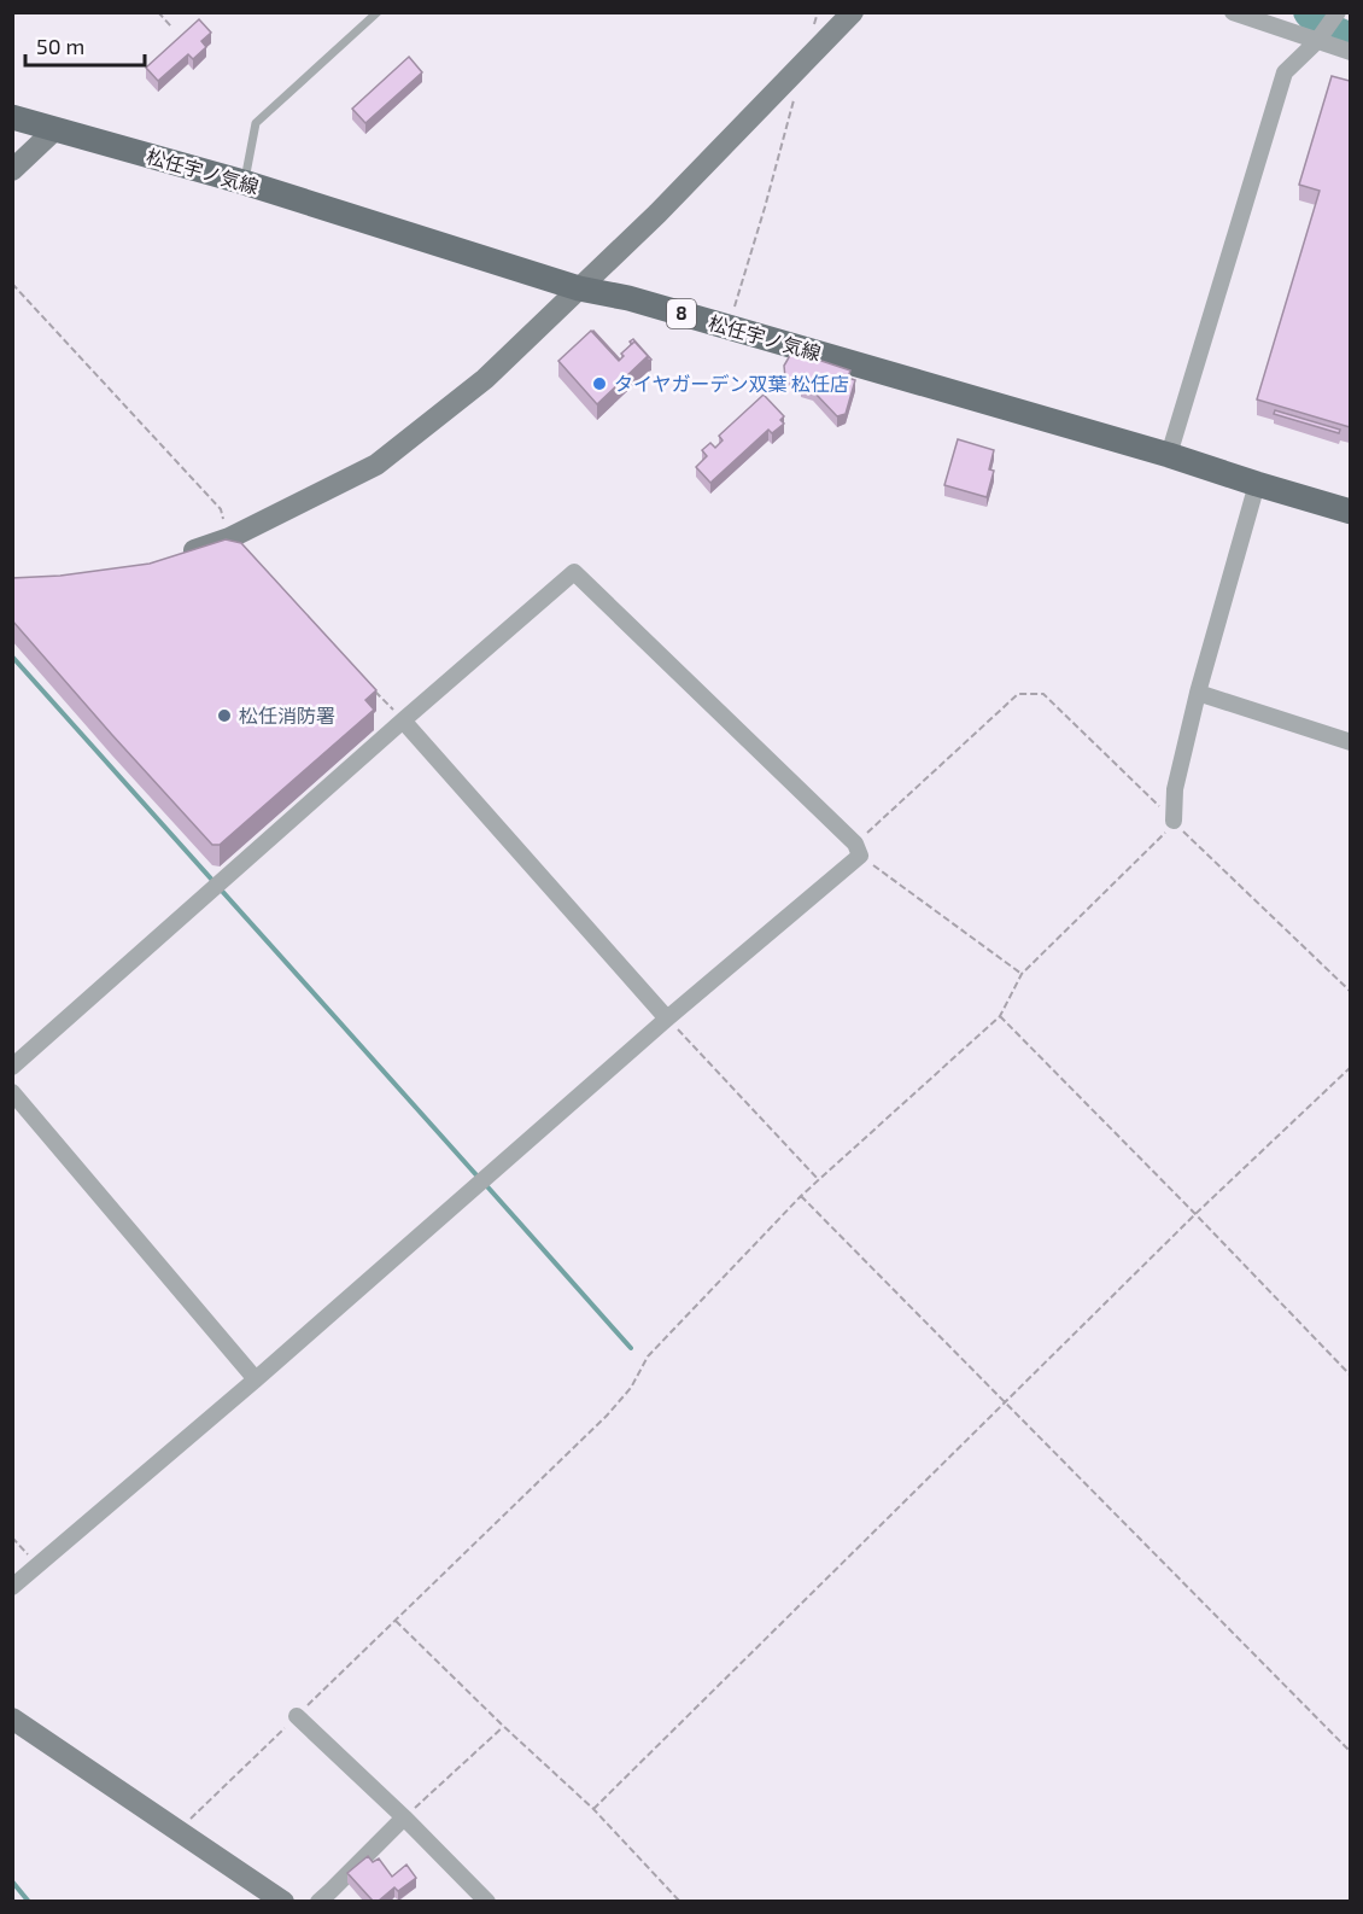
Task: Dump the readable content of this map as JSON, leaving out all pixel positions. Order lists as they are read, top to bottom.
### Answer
{
  "streets": {
    "main road": ["松任宇ノ気線", "8"]
  },
  "places": ["タイヤガーデン双葉 松任店", "松任消防署"],
  "scale_bar": "50 m"
}
